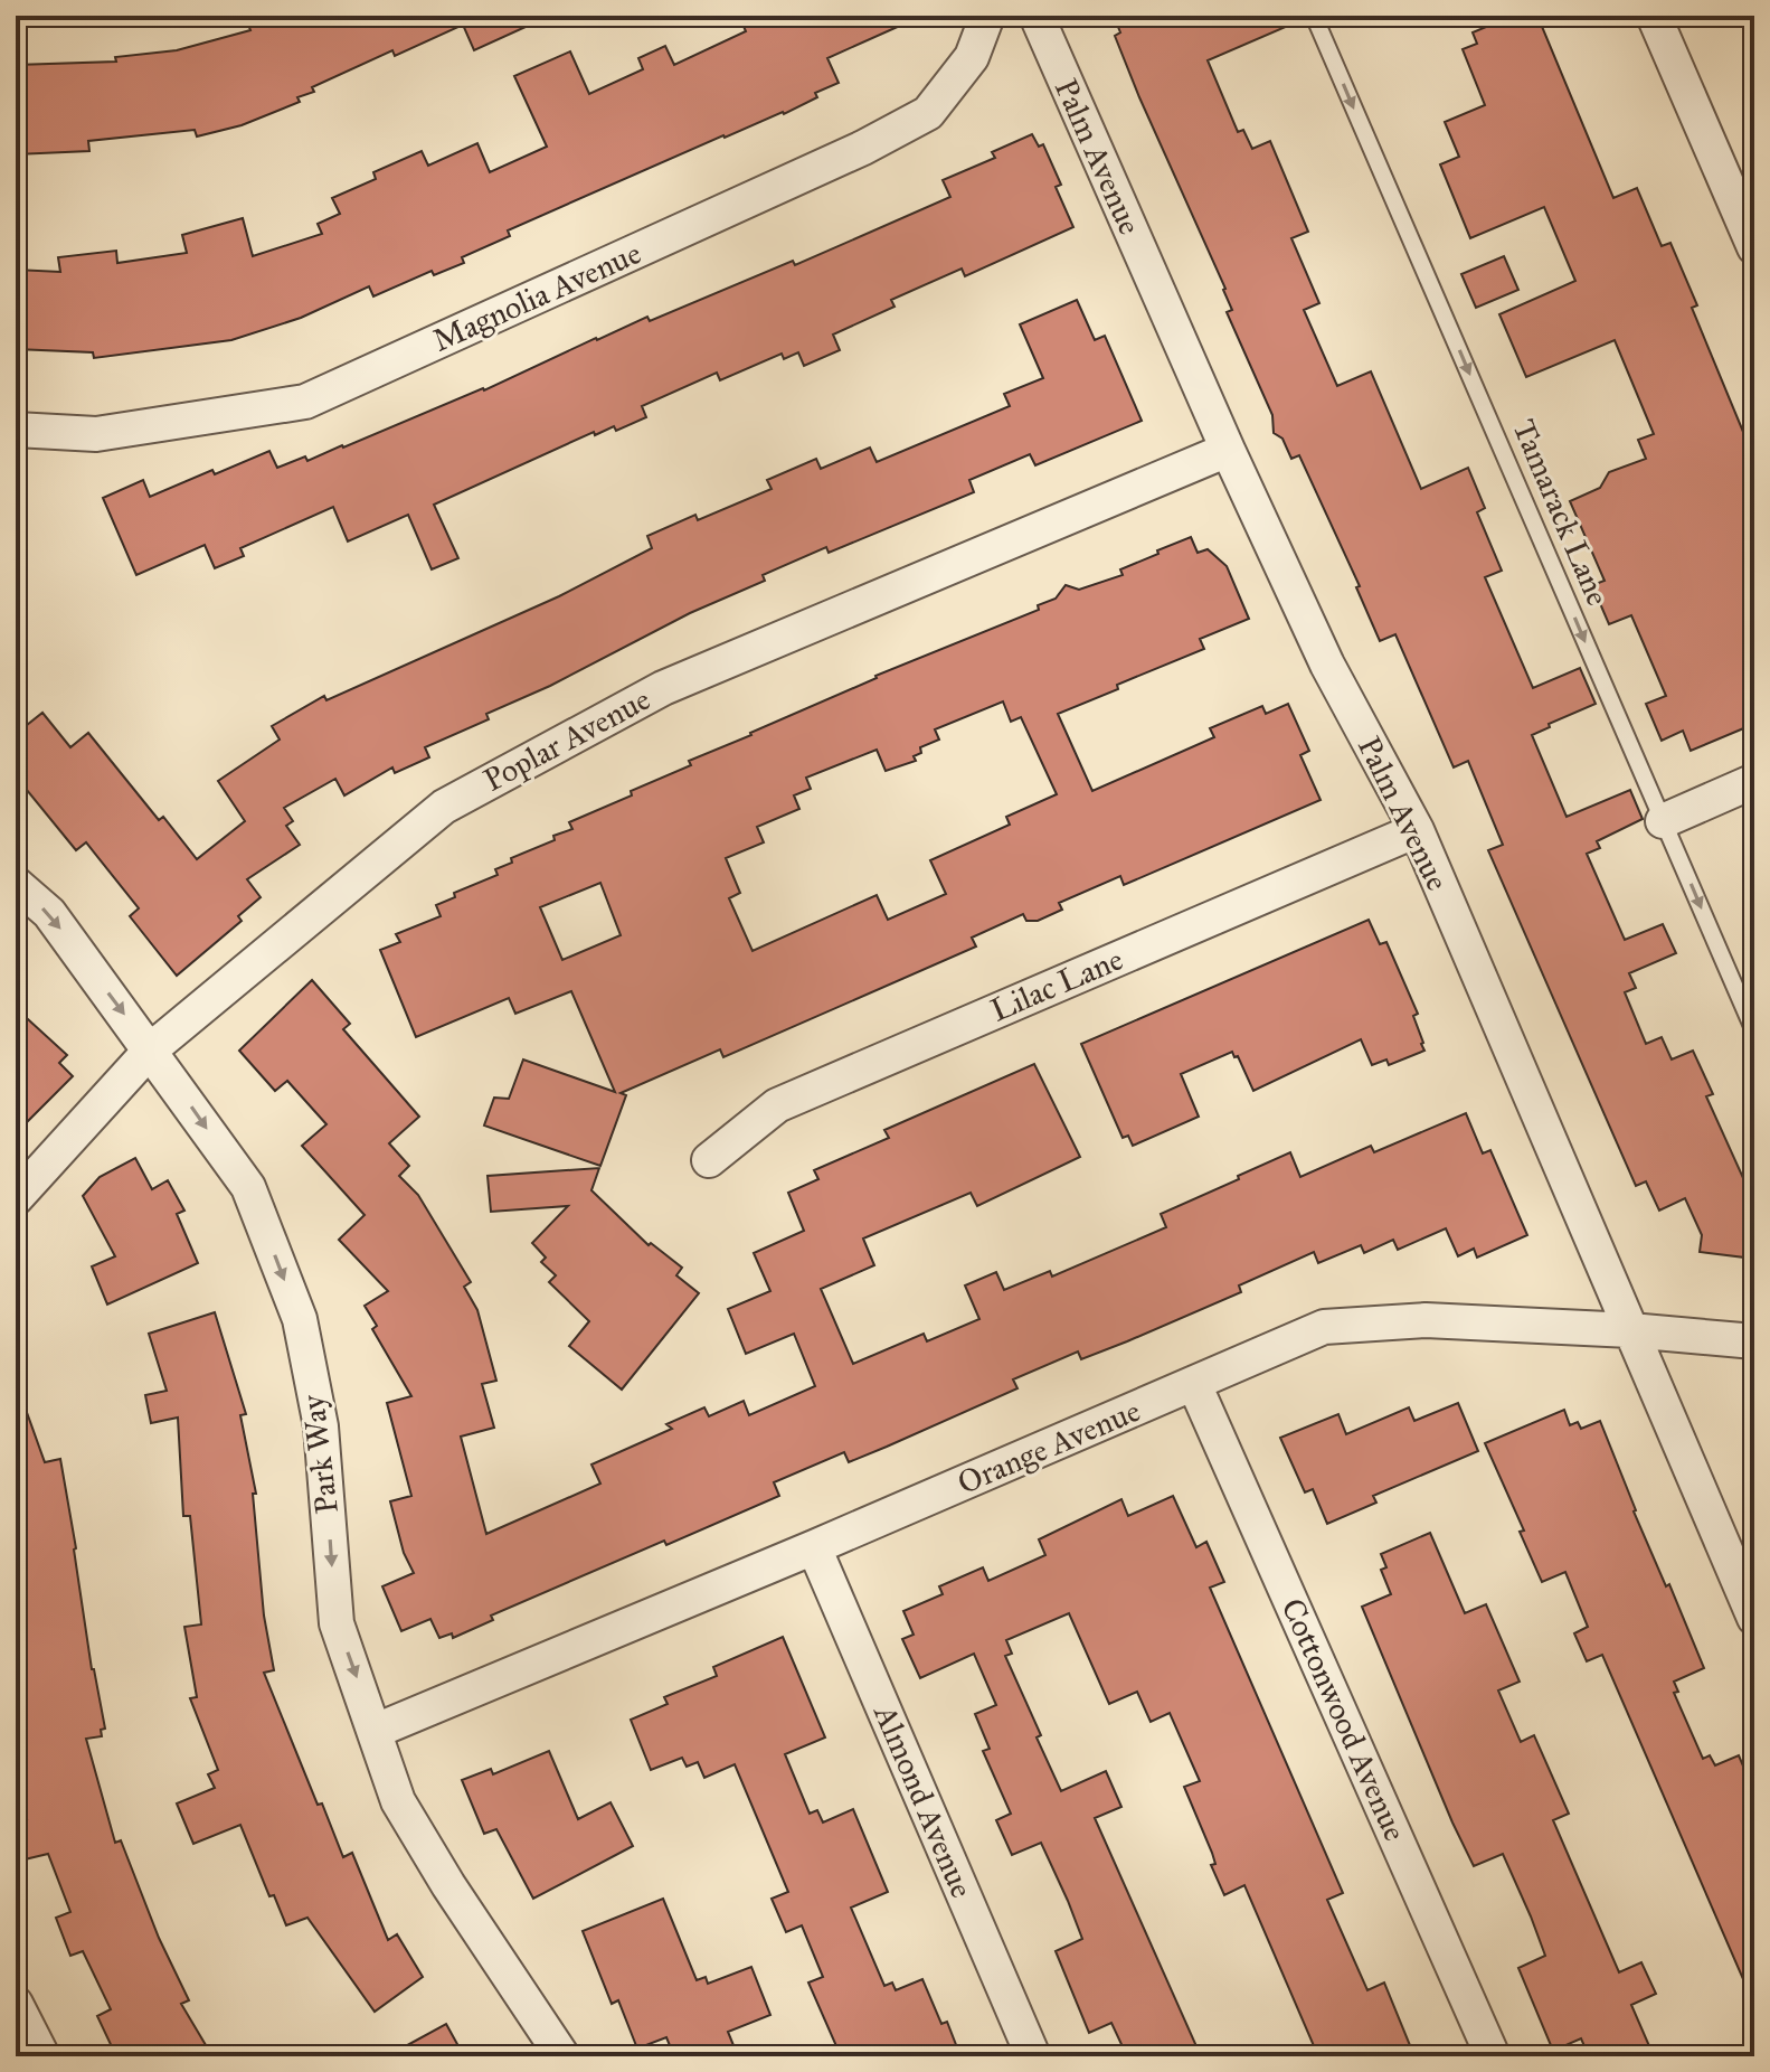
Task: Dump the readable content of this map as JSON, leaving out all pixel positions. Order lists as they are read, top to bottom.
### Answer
{
  "streets": {
    "street": [
      "Palm Avenue",
      "Magnolia Avenue",
      "Poplar Avenue",
      "Lilac Lane",
      "Orange Avenue",
      "Park Way",
      "Cottonwood Avenue",
      "Almond Avenue"
    ],
    "lane": ["Tamarack Lane"]
  },
  "crossings": [
    ["Palm Avenue", "Poplar Avenue"],
    ["Palm Avenue", "Lilac Lane"],
    ["Palm Avenue", "Orange Avenue"],
    ["Poplar Avenue", "Park Way"],
    ["Orange Avenue", "Park Way"],
    ["Orange Avenue", "Cottonwood Avenue"],
    ["Orange Avenue", "Almond Avenue"]
  ],
  "one_way": ["Tamarack Lane", "Park Way"]
}
